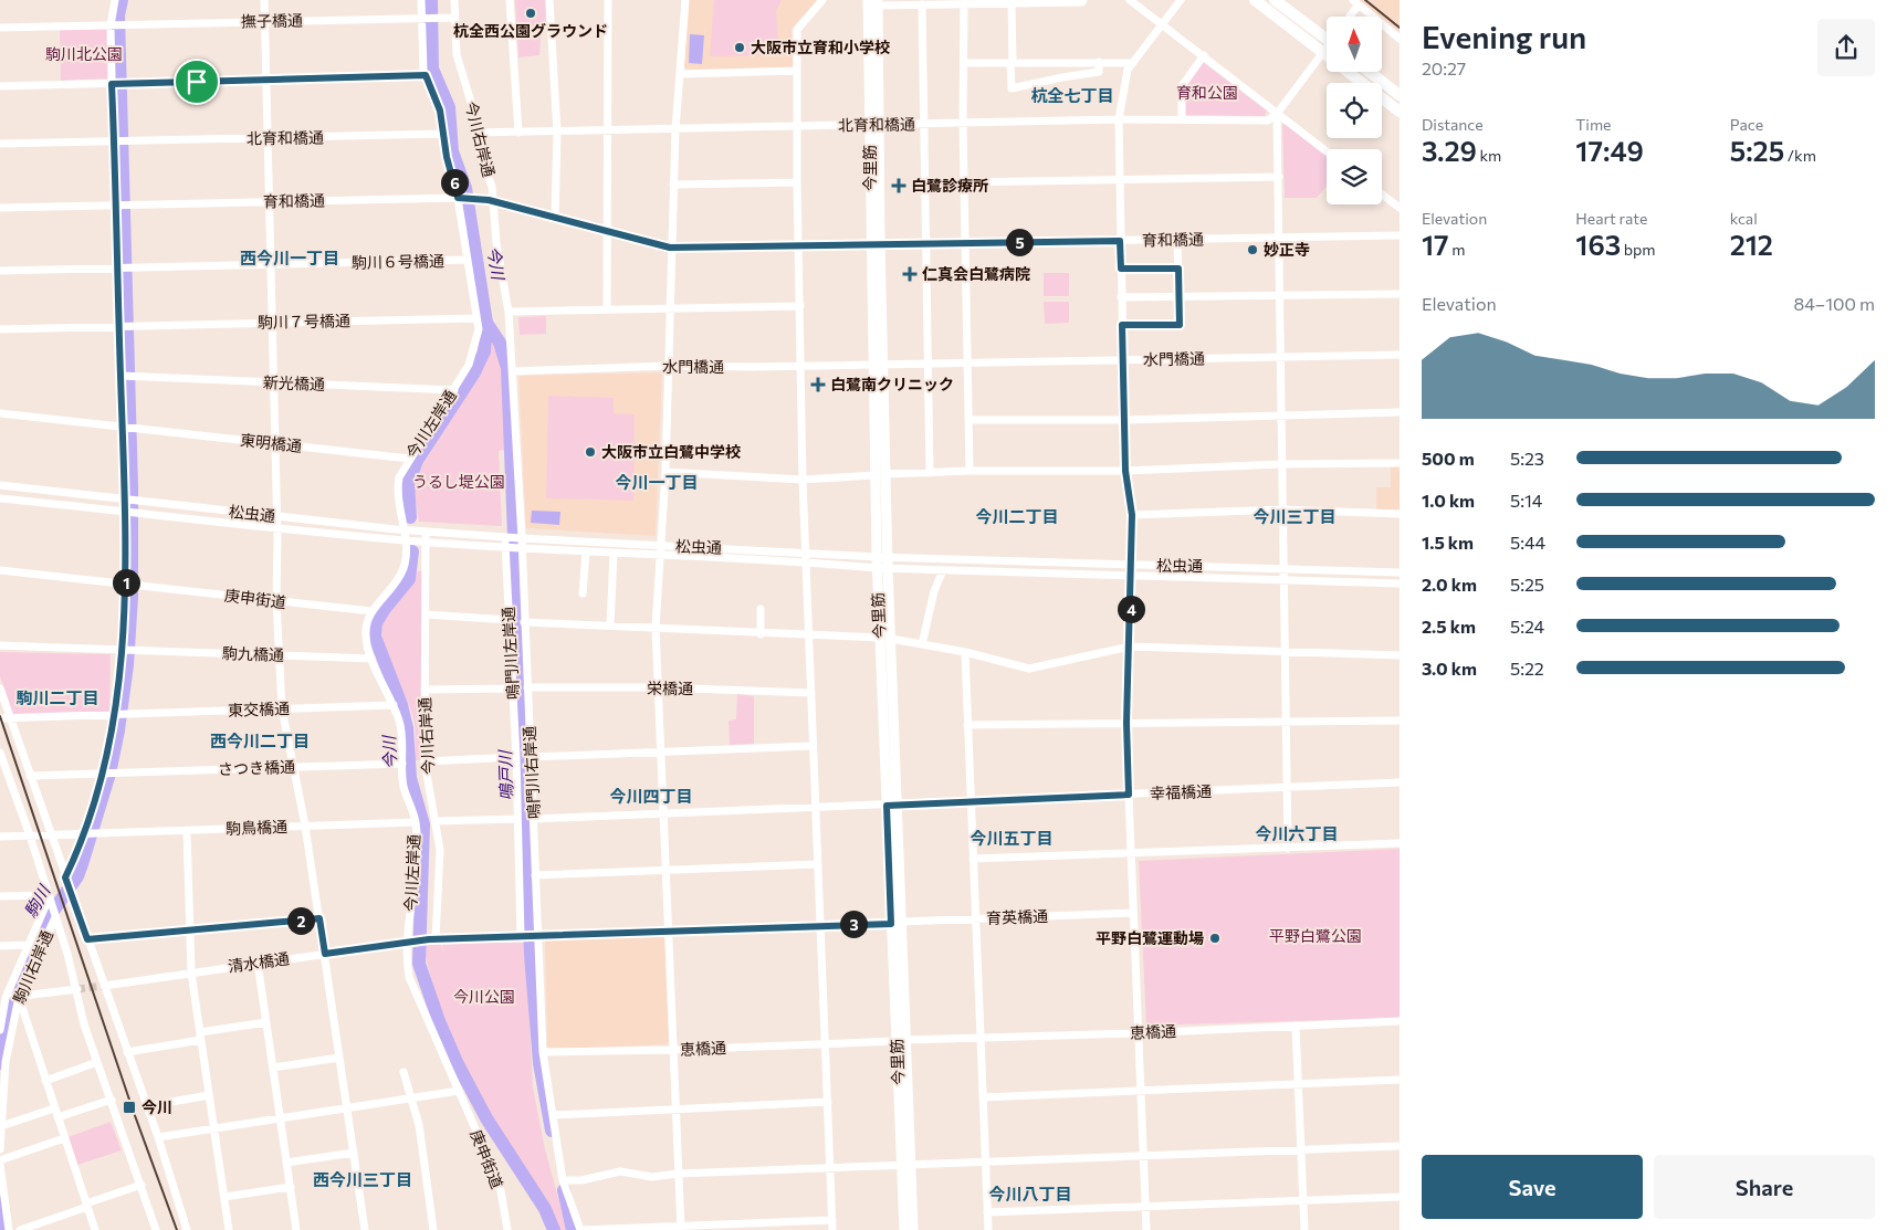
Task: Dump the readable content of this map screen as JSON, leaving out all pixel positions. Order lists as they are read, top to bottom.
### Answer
{
  "streets": {
    "main road": ["今里筋"],
    "street": [
      "撫子橋通",
      "北育和橋通",
      "今川右岸通",
      "育和橋通",
      "駒川６号橋通",
      "駒川７号橋通",
      "水門橋通",
      "新光橋通",
      "今川左岸通",
      "東明橋通",
      "松虫通",
      "庚申街道",
      "鳴門川左岸通",
      "駒九橋通",
      "栄橋通",
      "東交橋通",
      "さつき橋通",
      "鳴門川右岸通",
      "幸福橋通",
      "駒鳥橋通",
      "育英橋通",
      "清水橋通",
      "駒川右岸通",
      "恵橋通"
    ]
  },
  "crossings": [
    ["撫子橋通", "今川右岸通"],
    ["撫子橋通", "今川左岸通"],
    ["北育和橋通", "今川右岸通"],
    ["北育和橋通", "今里筋"],
    ["北育和橋通", "今川左岸通"],
    ["今川右岸通", "育和橋通"],
    ["今川右岸通", "松虫通"],
    ["今川右岸通", "鳴門川右岸通"],
    ["今川右岸通", "清水橋通"],
    ["今里筋", "育和橋通"],
    ["今里筋", "水門橋通"],
    ["今里筋", "松虫通"],
    ["今里筋", "幸福橋通"],
    ["今里筋", "育英橋通"],
    ["今里筋", "恵橋通"],
    ["育和橋通", "今川左岸通"],
    ["駒川６号橋通", "今川左岸通"],
    ["駒川７号橋通", "今川左岸通"],
    ["水門橋通", "鳴門川右岸通"],
    ["新光橋通", "今川左岸通"],
    ["今川左岸通", "東明橋通"],
    ["今川左岸通", "松虫通"],
    ["今川左岸通", "庚申街道"],
    ["今川左岸通", "駒九橋通"],
    ["今川左岸通", "東交橋通"],
    ["今川左岸通", "さつき橋通"],
    ["今川左岸通", "駒鳥橋通"],
    ["今川左岸通", "清水橋通"],
    ["松虫通", "鳴門川左岸通"],
    ["松虫通", "鳴門川右岸通"],
    ["鳴門川左岸通", "育英橋通"],
    ["栄橋通", "鳴門川右岸通"],
    ["鳴門川右岸通", "幸福橋通"],
    ["鳴門川右岸通", "育英橋通"],
    ["鳴門川右岸通", "恵橋通"]
  ],
  "districts": [
    "杭全七丁目",
    "西今川一丁目",
    "今川一丁目",
    "今川二丁目",
    "今川三丁目",
    "駒川二丁目",
    "西今川二丁目",
    "今川四丁目",
    "今川六丁目",
    "今川五丁目",
    "西今川三丁目",
    "今川八丁目"
  ],
  "water": ["今川", "鳴戸川", "駒川"],
  "parks": [
    "駒川北公園",
    "育和公園",
    "うるし堤公園",
    "平野白鷺公園",
    "今川公園"
  ],
  "places": {
    "other": [
      "杭全西公園グラウンド",
      "大阪市立育和小学校",
      "妙正寺",
      "大阪市立白鷺中学校",
      "平野白鷺運動場"
    ],
    "health": ["白鷺診療所", "仁真会白鷺病院", "白鷺南クリニック"],
    "transit": ["今川"]
  },
  "north": "top",
  "page": {
    "heading": ["Evening run", "20:27"],
    "stats": [
      ["Distance", "3.29 km"],
      ["Time", "17:49"],
      ["Pace", "5:25 /km"],
      ["Elevation", "17 m"],
      ["Heart rate", "163 bpm"],
      ["kcal", "212"]
    ],
    "pins": [
      "6",
      "5",
      "1",
      "4",
      "2",
      "3"
    ],
    "chart": ["Elevation", "84–100 m"],
    "list": [
      {
        "name": "500 m",
        "note": "5:23"
      },
      {
        "name": "1.0 km",
        "note": "5:14"
      },
      {
        "name": "1.5 km",
        "note": "5:44"
      },
      {
        "name": "2.0 km",
        "note": "5:25"
      },
      {
        "name": "2.5 km",
        "note": "5:24"
      },
      {
        "name": "3.0 km",
        "note": "5:22"
      }
    ],
    "buttons": ["Save", "Share"]
  }
}
